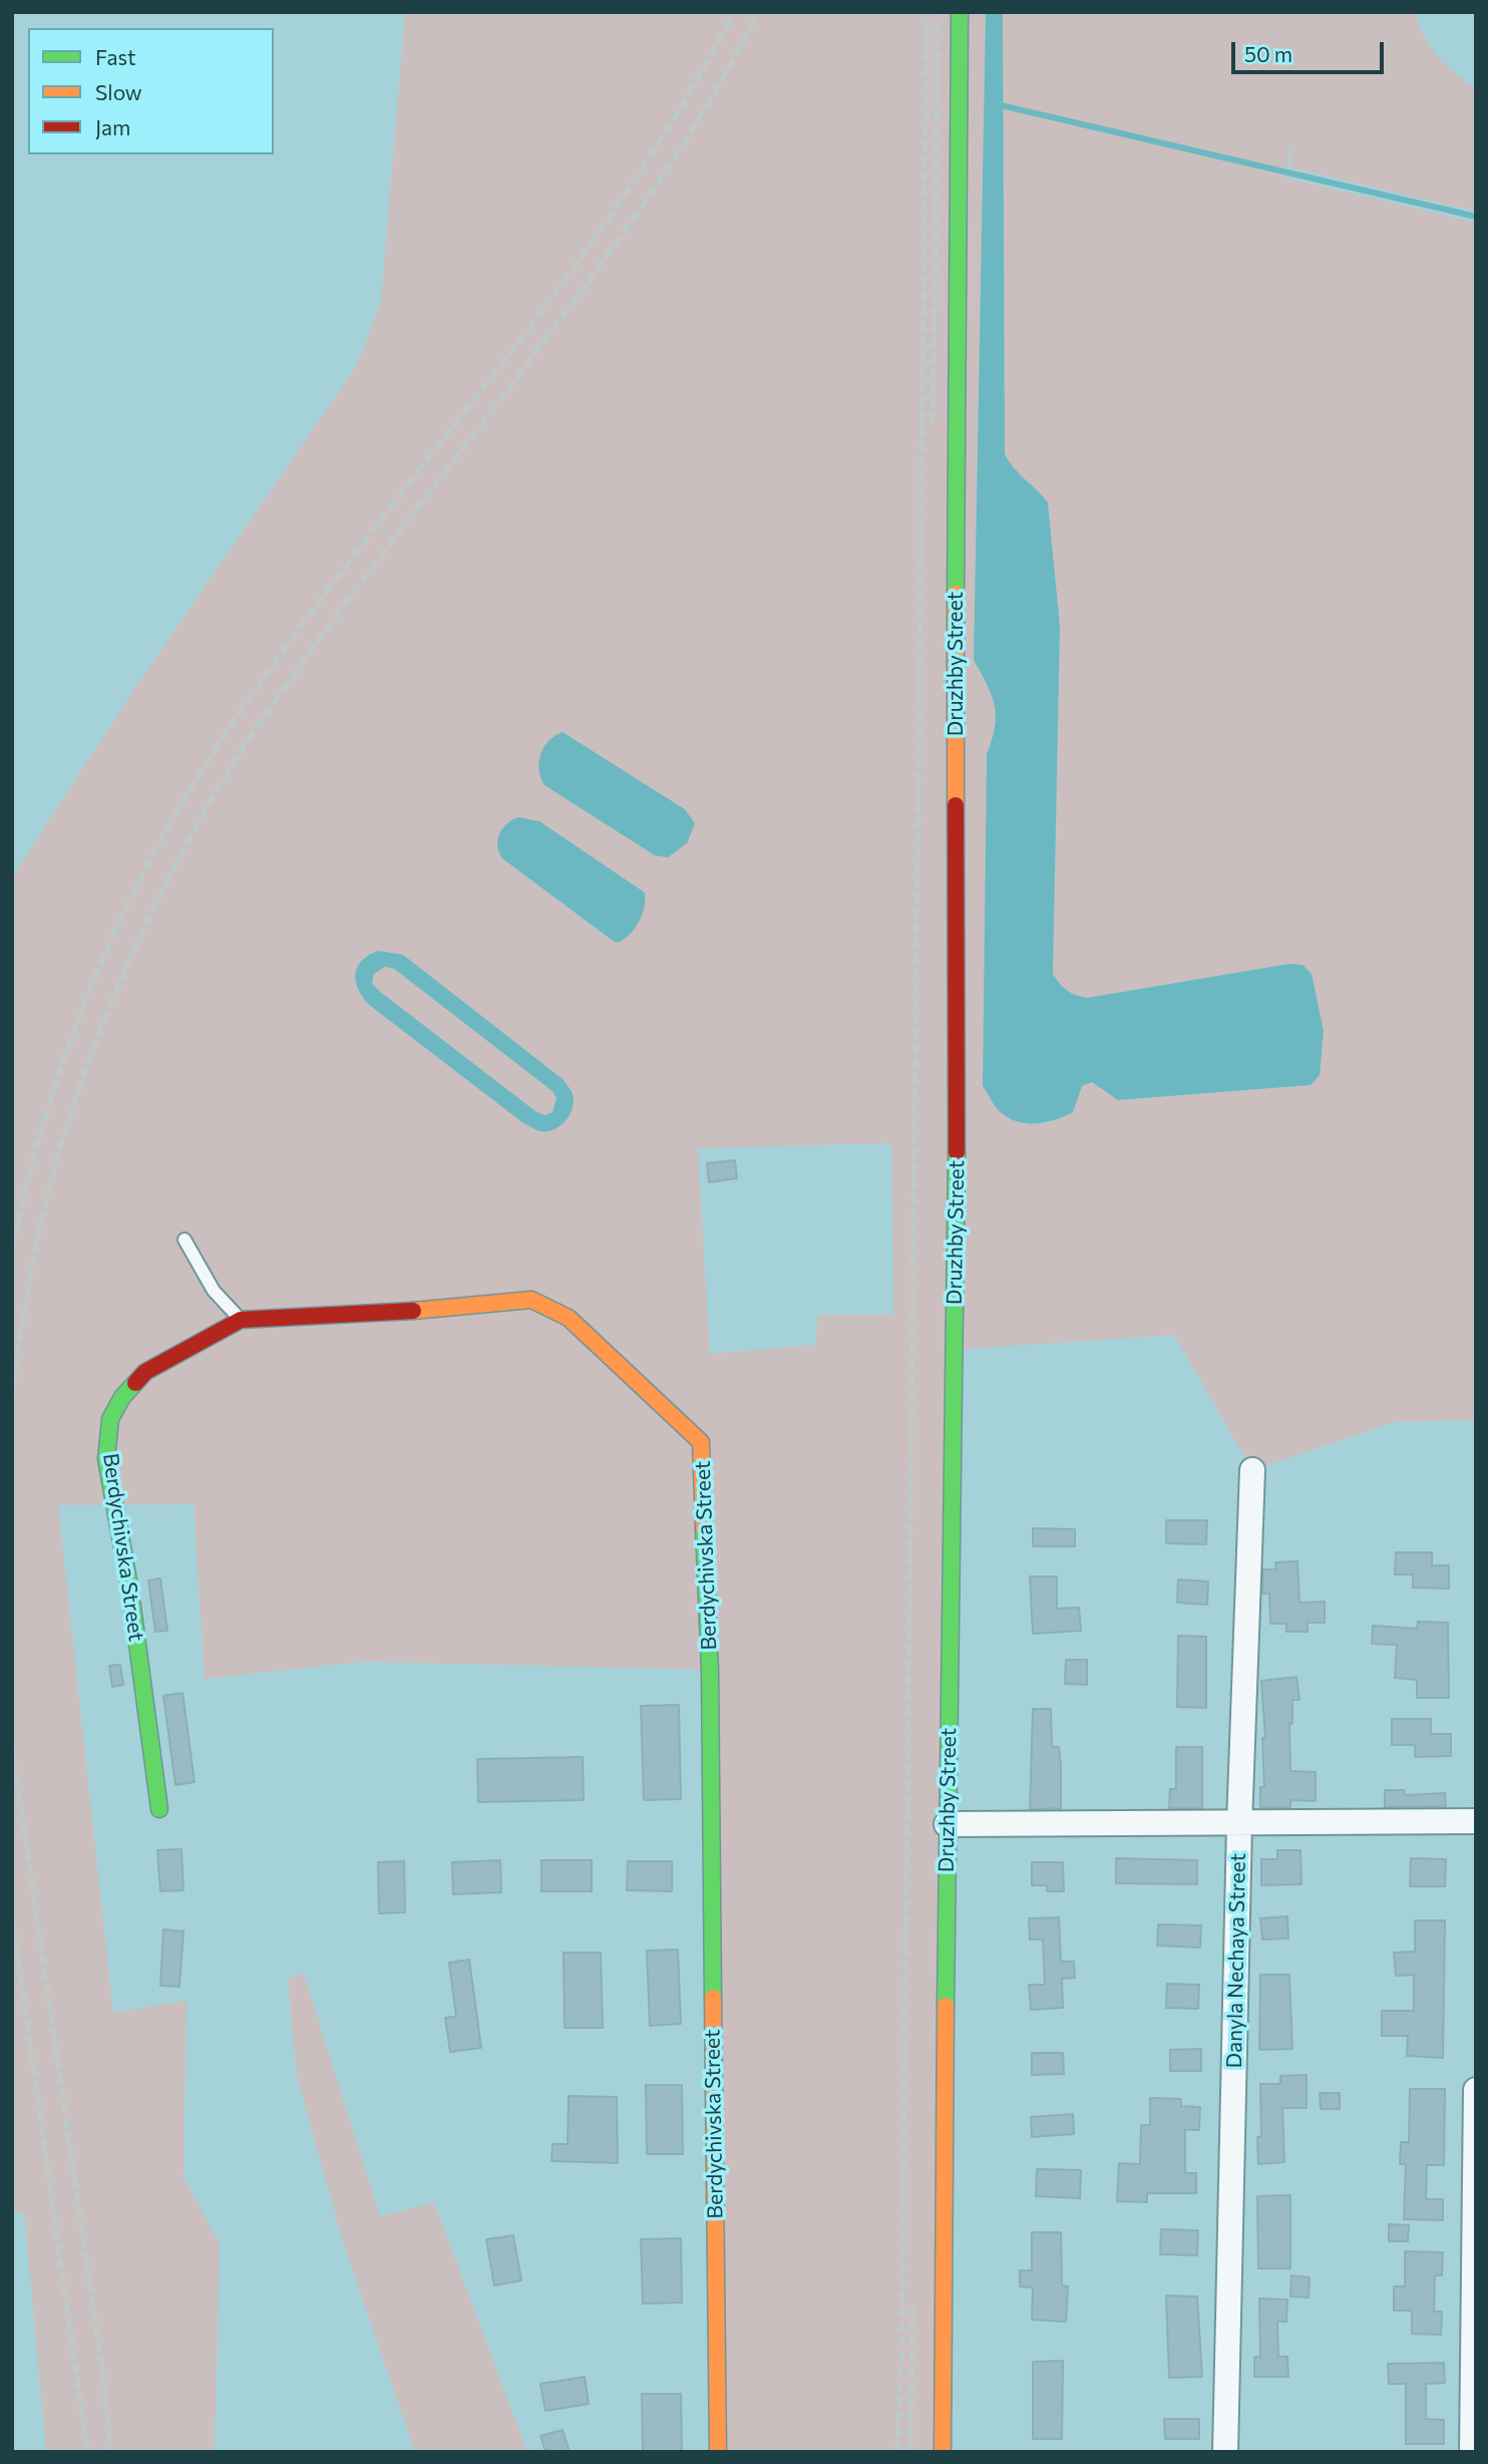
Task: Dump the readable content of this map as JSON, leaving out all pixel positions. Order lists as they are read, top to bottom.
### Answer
{
  "streets": {
    "street": ["Druzhby Street", "Berdychivska Street", "Danyla Nechaya Street"]
  },
  "legend": ["Fast", "Slow", "Jam"],
  "scale_bar": "50 m"
}
